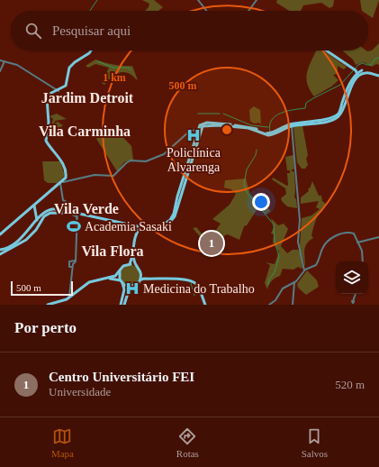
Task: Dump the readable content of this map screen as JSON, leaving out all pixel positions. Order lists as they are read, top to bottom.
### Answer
{
  "districts": [
    "Jardim Detroit",
    "Vila Carminha",
    "Vila Verde",
    "Vila Flora"
  ],
  "places": {
    "hospital": ["Policlínica Alvarenga", "Medicina do Trabalho"],
    "sports": ["Academia Sasaki"]
  },
  "scale_bar": "500 m",
  "page": {
    "search": "Pesquisar aqui",
    "pins": "1",
    "scale": "500 m",
    "heading": "Por perto",
    "list": [
      {
        "mark": "1",
        "name": "Centro Universitário FEI",
        "note": "Universidade",
        "value": "520 m"
      }
    ],
    "nav": ["Mapa", "Rotas", "Salvos"]
  },
  "rings": ["1 km", "500 m"]
}
